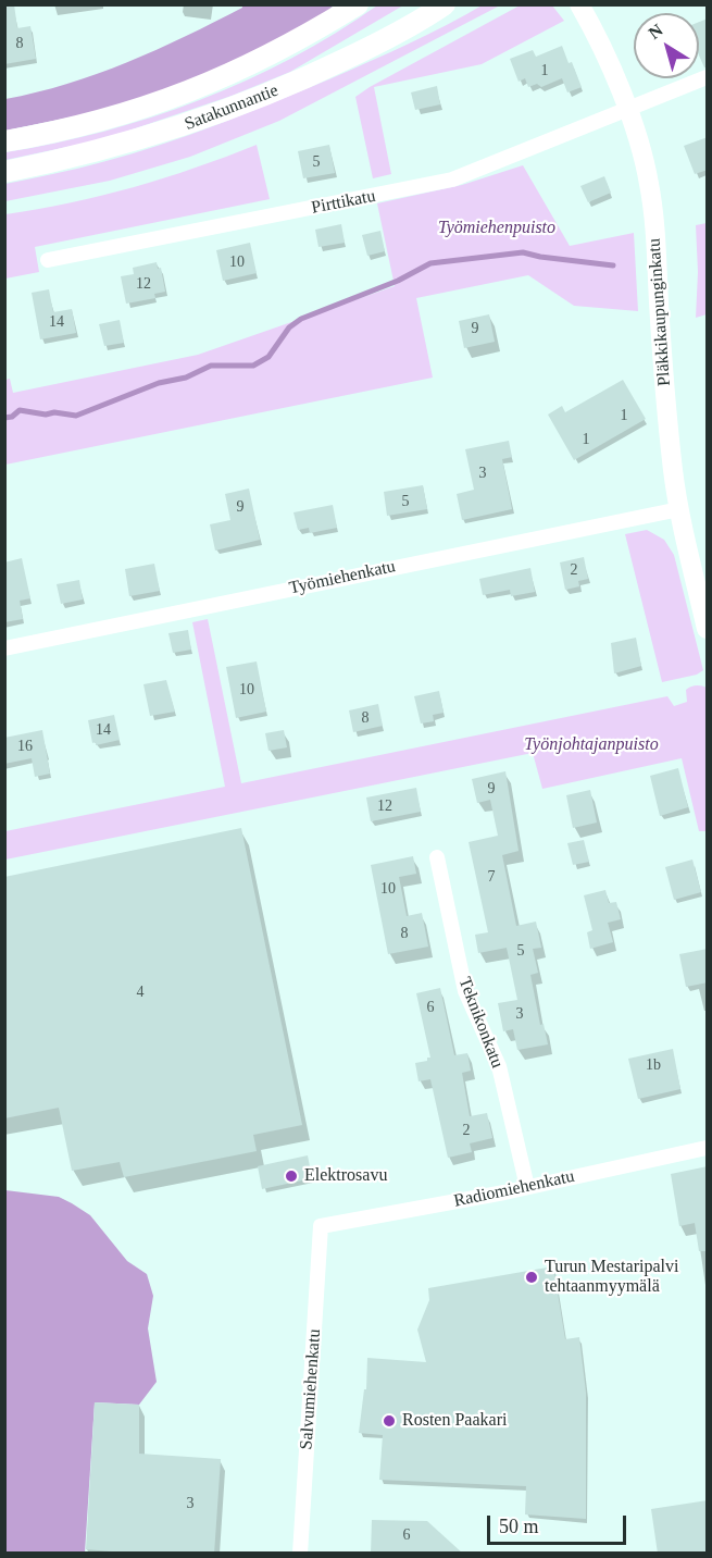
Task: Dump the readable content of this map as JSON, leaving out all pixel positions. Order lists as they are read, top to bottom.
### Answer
{
  "streets": {
    "main road": ["Satakunnantie"],
    "street": [
      "Pirttikatu",
      "Pläkkikaupunginkatu",
      "Työmiehenkatu",
      "Teknikonkatu",
      "Radiomiehenkatu",
      "Salvumiehenkatu"
    ]
  },
  "crossings": [
    ["Pirttikatu", "Pläkkikaupunginkatu"],
    ["Pläkkikaupunginkatu", "Työmiehenkatu"],
    ["Teknikonkatu", "Radiomiehenkatu"],
    ["Radiomiehenkatu", "Salvumiehenkatu"]
  ],
  "parks": ["Työmiehenpuisto", "Työnjohtajanpuisto"],
  "places": ["Elektrosavu", "Turun Mestaripalvi tehtaanmyymälä", "Rosten Paakari"],
  "house_numbers": [
    "8",
    "1",
    "5",
    "10",
    "12",
    "14",
    "9",
    "1",
    "1",
    "3",
    "5",
    "9",
    "2",
    "10",
    "8",
    "14",
    "16",
    "9",
    "12",
    "7",
    "10",
    "8",
    "5",
    "4",
    "6",
    "3",
    "1b",
    "2",
    "3",
    "6"
  ],
  "scale_bar": "50 m",
  "north": "top left"
}
